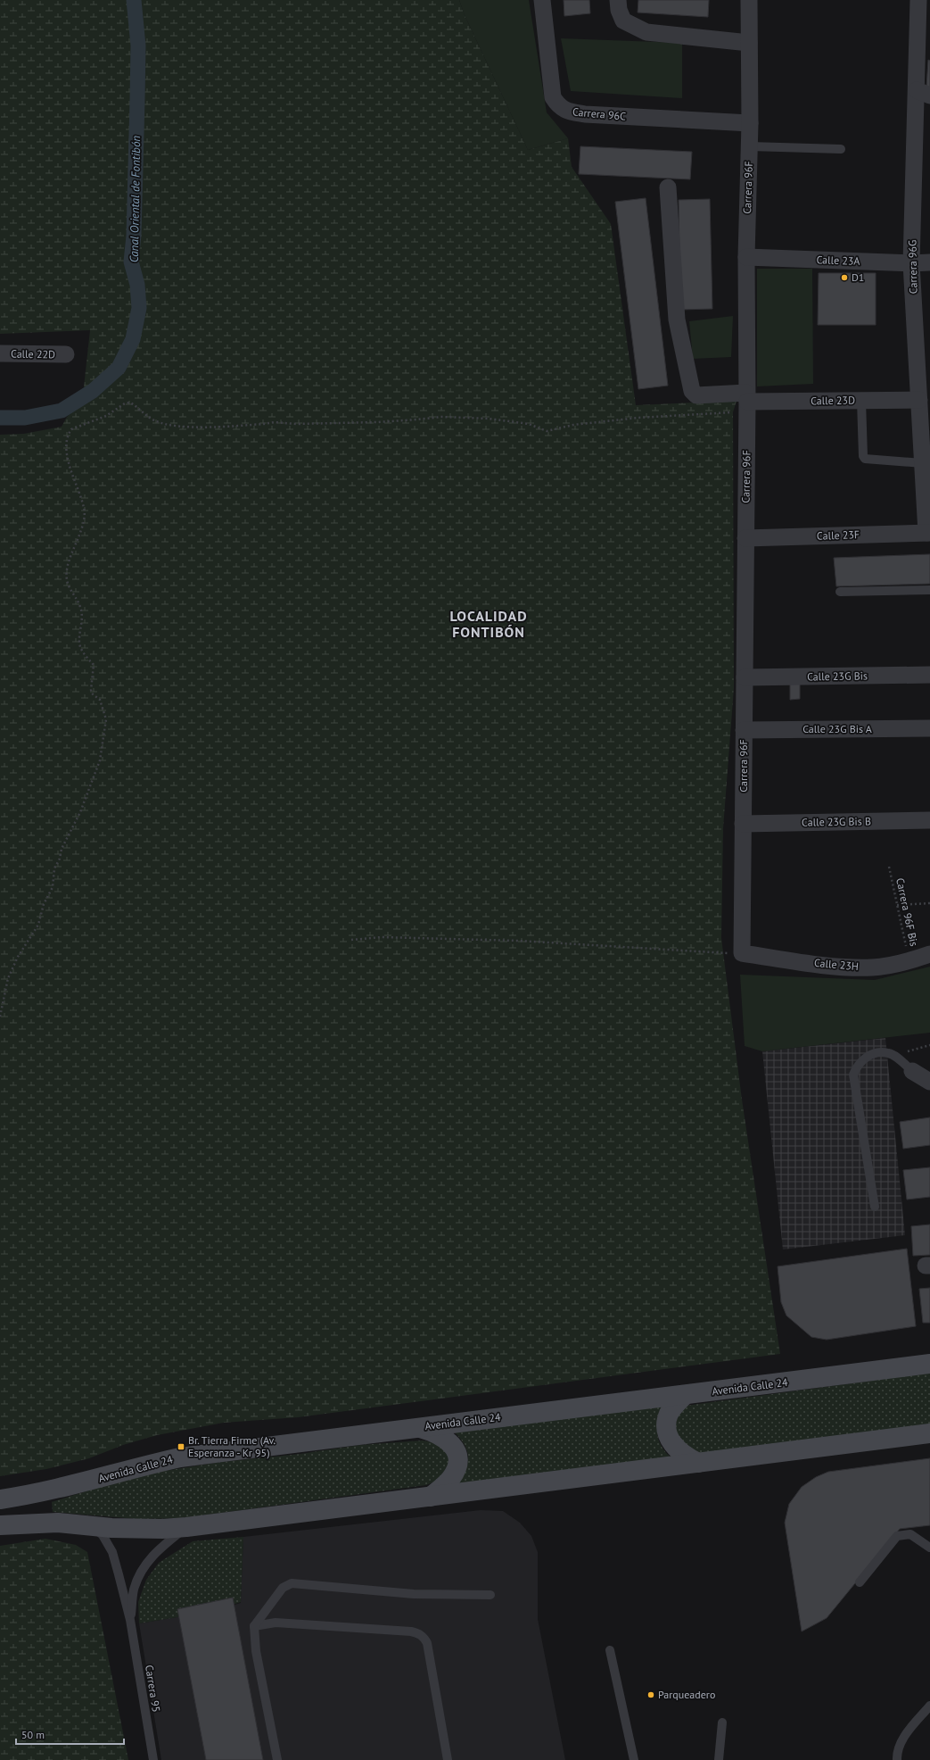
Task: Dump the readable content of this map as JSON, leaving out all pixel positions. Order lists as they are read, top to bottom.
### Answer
{
  "streets": {
    "main road": ["Avenida Calle 24"],
    "street": [
      "Carrera 96C",
      "Carrera 96F",
      "Calle 23A",
      "Carrera 96G",
      "Calle 22D",
      "Calle 23D",
      "Calle 23F",
      "Calle 23G Bis",
      "Calle 23G Bis A",
      "Calle 23G Bis B",
      "Calle 23H"
    ],
    "lane": ["Carrera 95"],
    "path": ["Carrera 96F Bis"]
  },
  "crossings": [
    ["Carrera 96C", "Carrera 96F"],
    ["Carrera 96F", "Calle 23A"],
    ["Carrera 96F", "Calle 23D"],
    ["Carrera 96F", "Calle 23F"],
    ["Carrera 96F", "Calle 23G Bis"],
    ["Carrera 96F", "Calle 23G Bis A"],
    ["Carrera 96F", "Calle 23G Bis B"],
    ["Carrera 96F", "Calle 23H"],
    ["Calle 23A", "Carrera 96G"],
    ["Carrera 96G", "Calle 23D"],
    ["Carrera 96G", "Calle 23F"],
    ["Carrera 96F Bis", "Calle 23H"]
  ],
  "districts": ["LOCALIDAD FONTIBÓN"],
  "water": ["Canal Oriental de Fontibón"],
  "places": {
    "other": ["D1", "Parqueadero"],
    "transit": ["Br. Tierra Firme (Av. Esperanza - Kr 95)"]
  },
  "scale_bar": "50 m"
}
